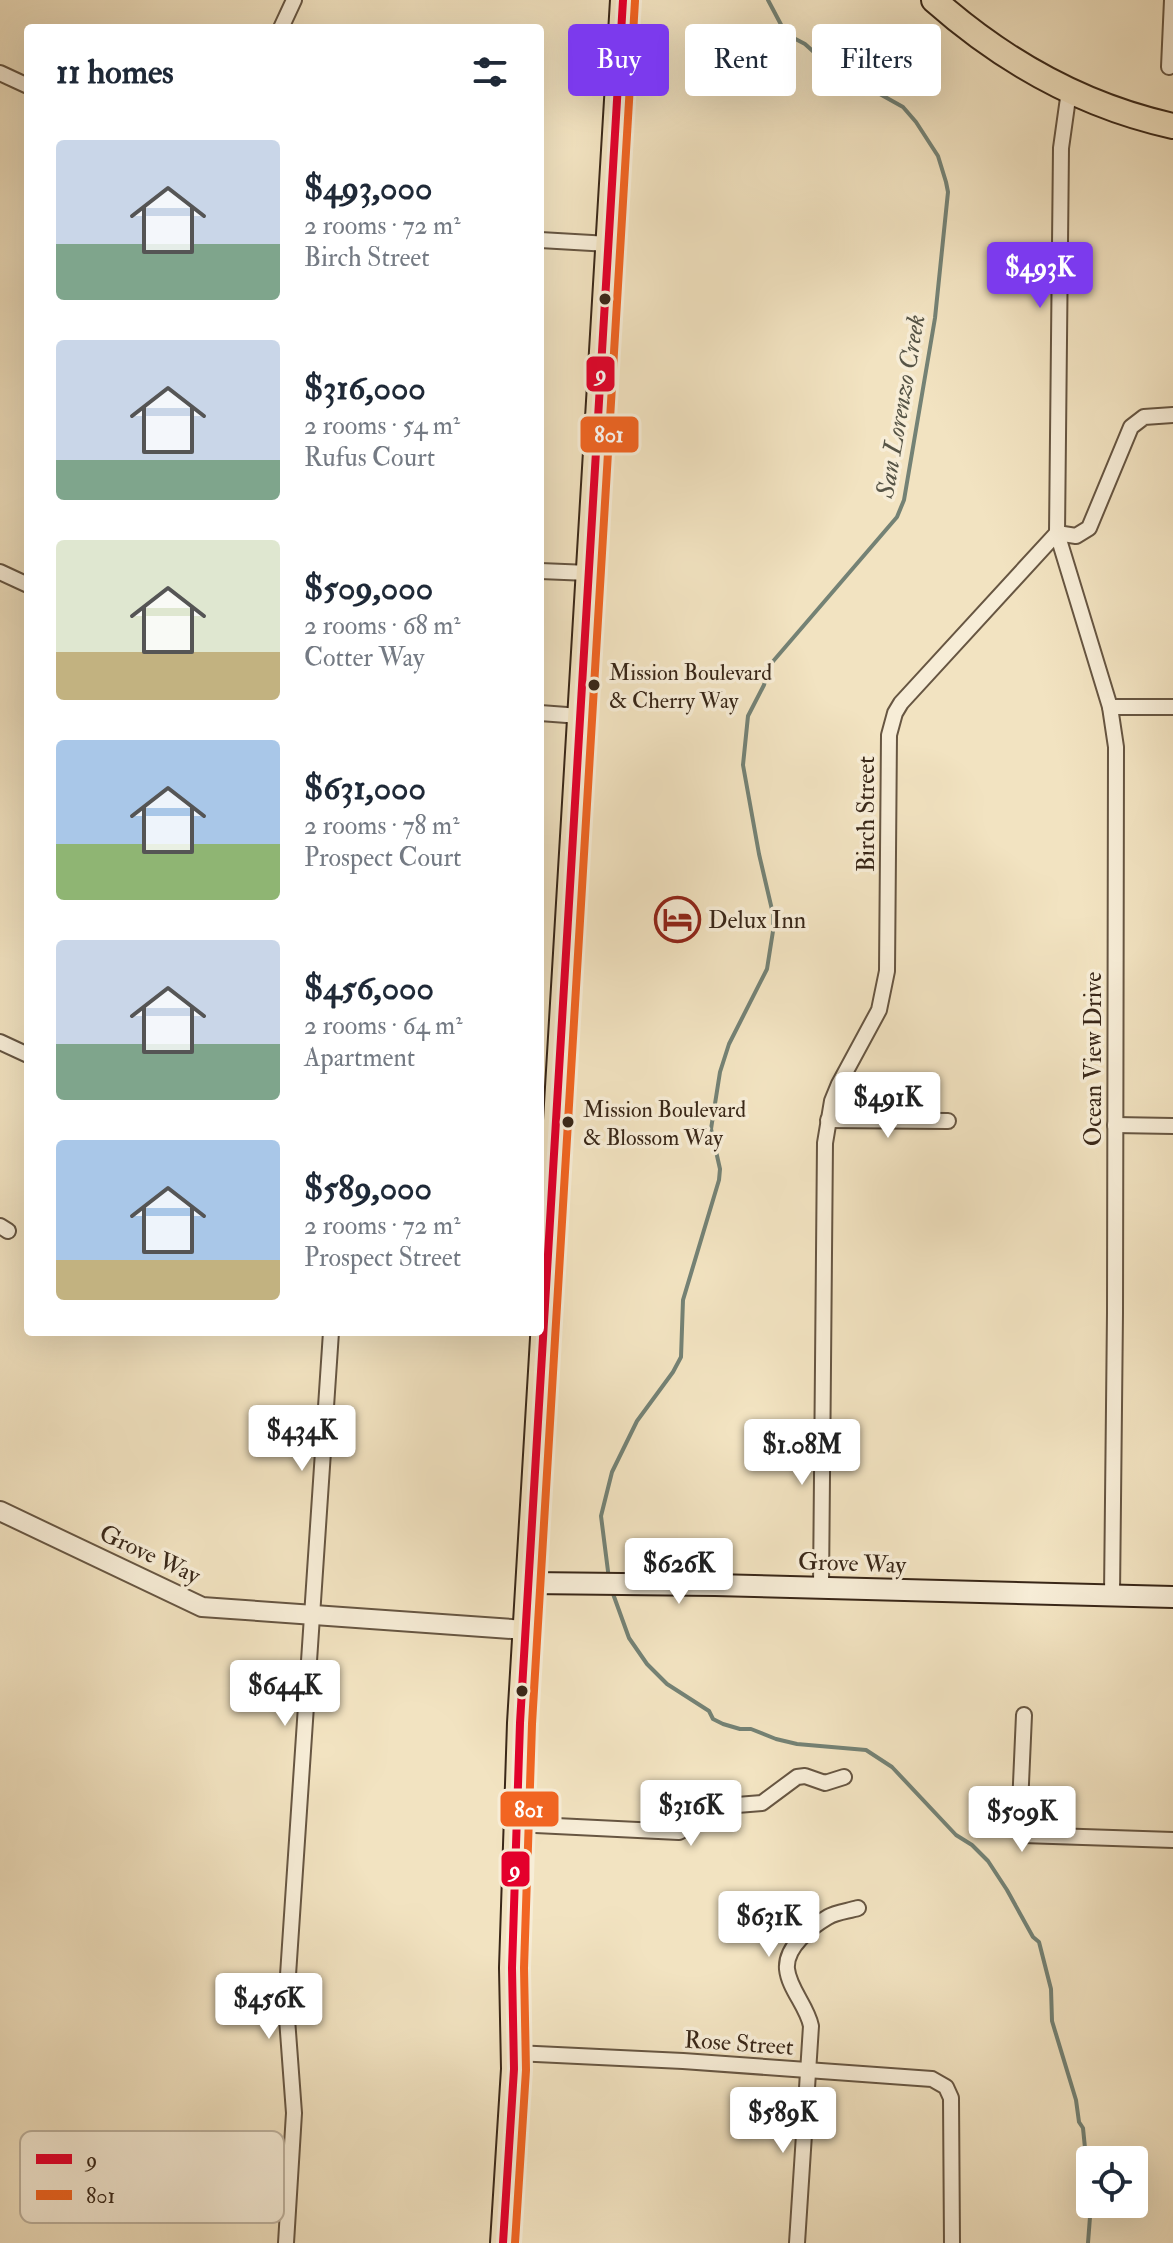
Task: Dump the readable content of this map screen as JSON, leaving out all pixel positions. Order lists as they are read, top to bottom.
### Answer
{
  "streets": {
    "main road": ["Grove Way"],
    "street": ["Birch Street", "Ocean View Drive", "Rose Street"]
  },
  "crossings": [
    ["Birch Street", "Ocean View Drive"],
    ["Birch Street", "Grove Way"],
    ["Ocean View Drive", "Grove Way"]
  ],
  "water": ["San Lorenzo Creek"],
  "places": {
    "other": ["Mission Boulevard & Cherry Way", "Mission Boulevard & Blossom Way"],
    "hotel": ["Delux Inn"]
  },
  "lines": ["transit line 9", "transit line 801"],
  "legend": ["9", "801"],
  "page": {
    "chip": ["Buy", "Rent", "Filters"],
    "heading": "11 homes",
    "list": [
      {
        "name": "$493,000",
        "note": "2 rooms · 72 m² · Birch Street"
      },
      {
        "name": "$316,000",
        "note": "2 rooms · 54 m² · Rufus Court"
      },
      {
        "name": "$509,000",
        "note": "2 rooms · 68 m² · Cotter Way"
      },
      {
        "name": "$631,000",
        "note": "2 rooms · 78 m² · Prospect Court"
      },
      {
        "name": "$456,000",
        "note": "2 rooms · 64 m² · Apartment"
      },
      {
        "name": "$589,000",
        "note": "2 rooms · 72 m² · Prospect Street"
      }
    ],
    "price": [
      "$493K",
      "$491K",
      "$434K",
      "$1.08M",
      "$626K",
      "$644K",
      "$316K",
      "$509K",
      "$631K",
      "$456K",
      "$589K"
    ]
  }
}
